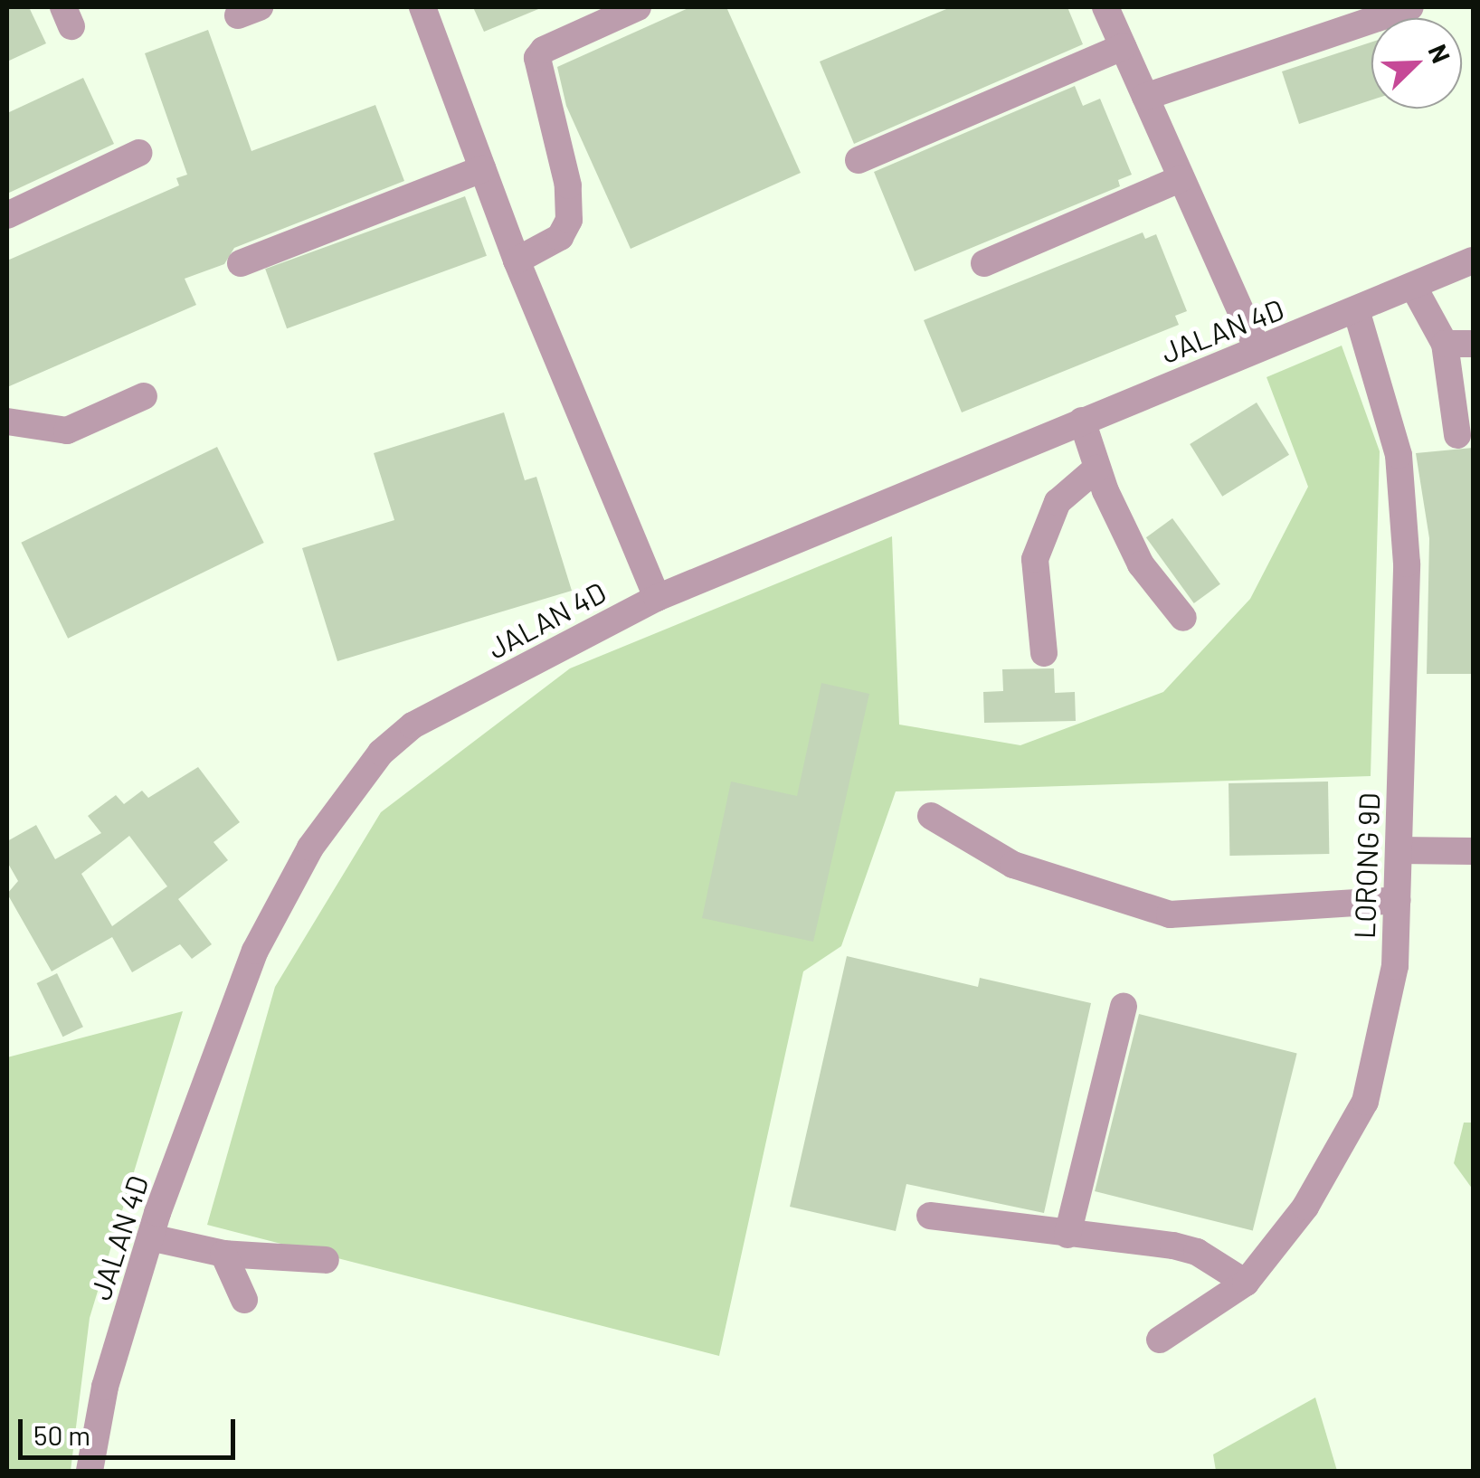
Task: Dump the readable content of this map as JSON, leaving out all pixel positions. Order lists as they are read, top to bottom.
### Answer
{
  "streets": {
    "street": ["JALAN 4D", "LORONG 9D"]
  },
  "crossings": [
    ["JALAN 4D", "LORONG 9D"]
  ],
  "scale_bar": "50 m",
  "north": "top right"
}
